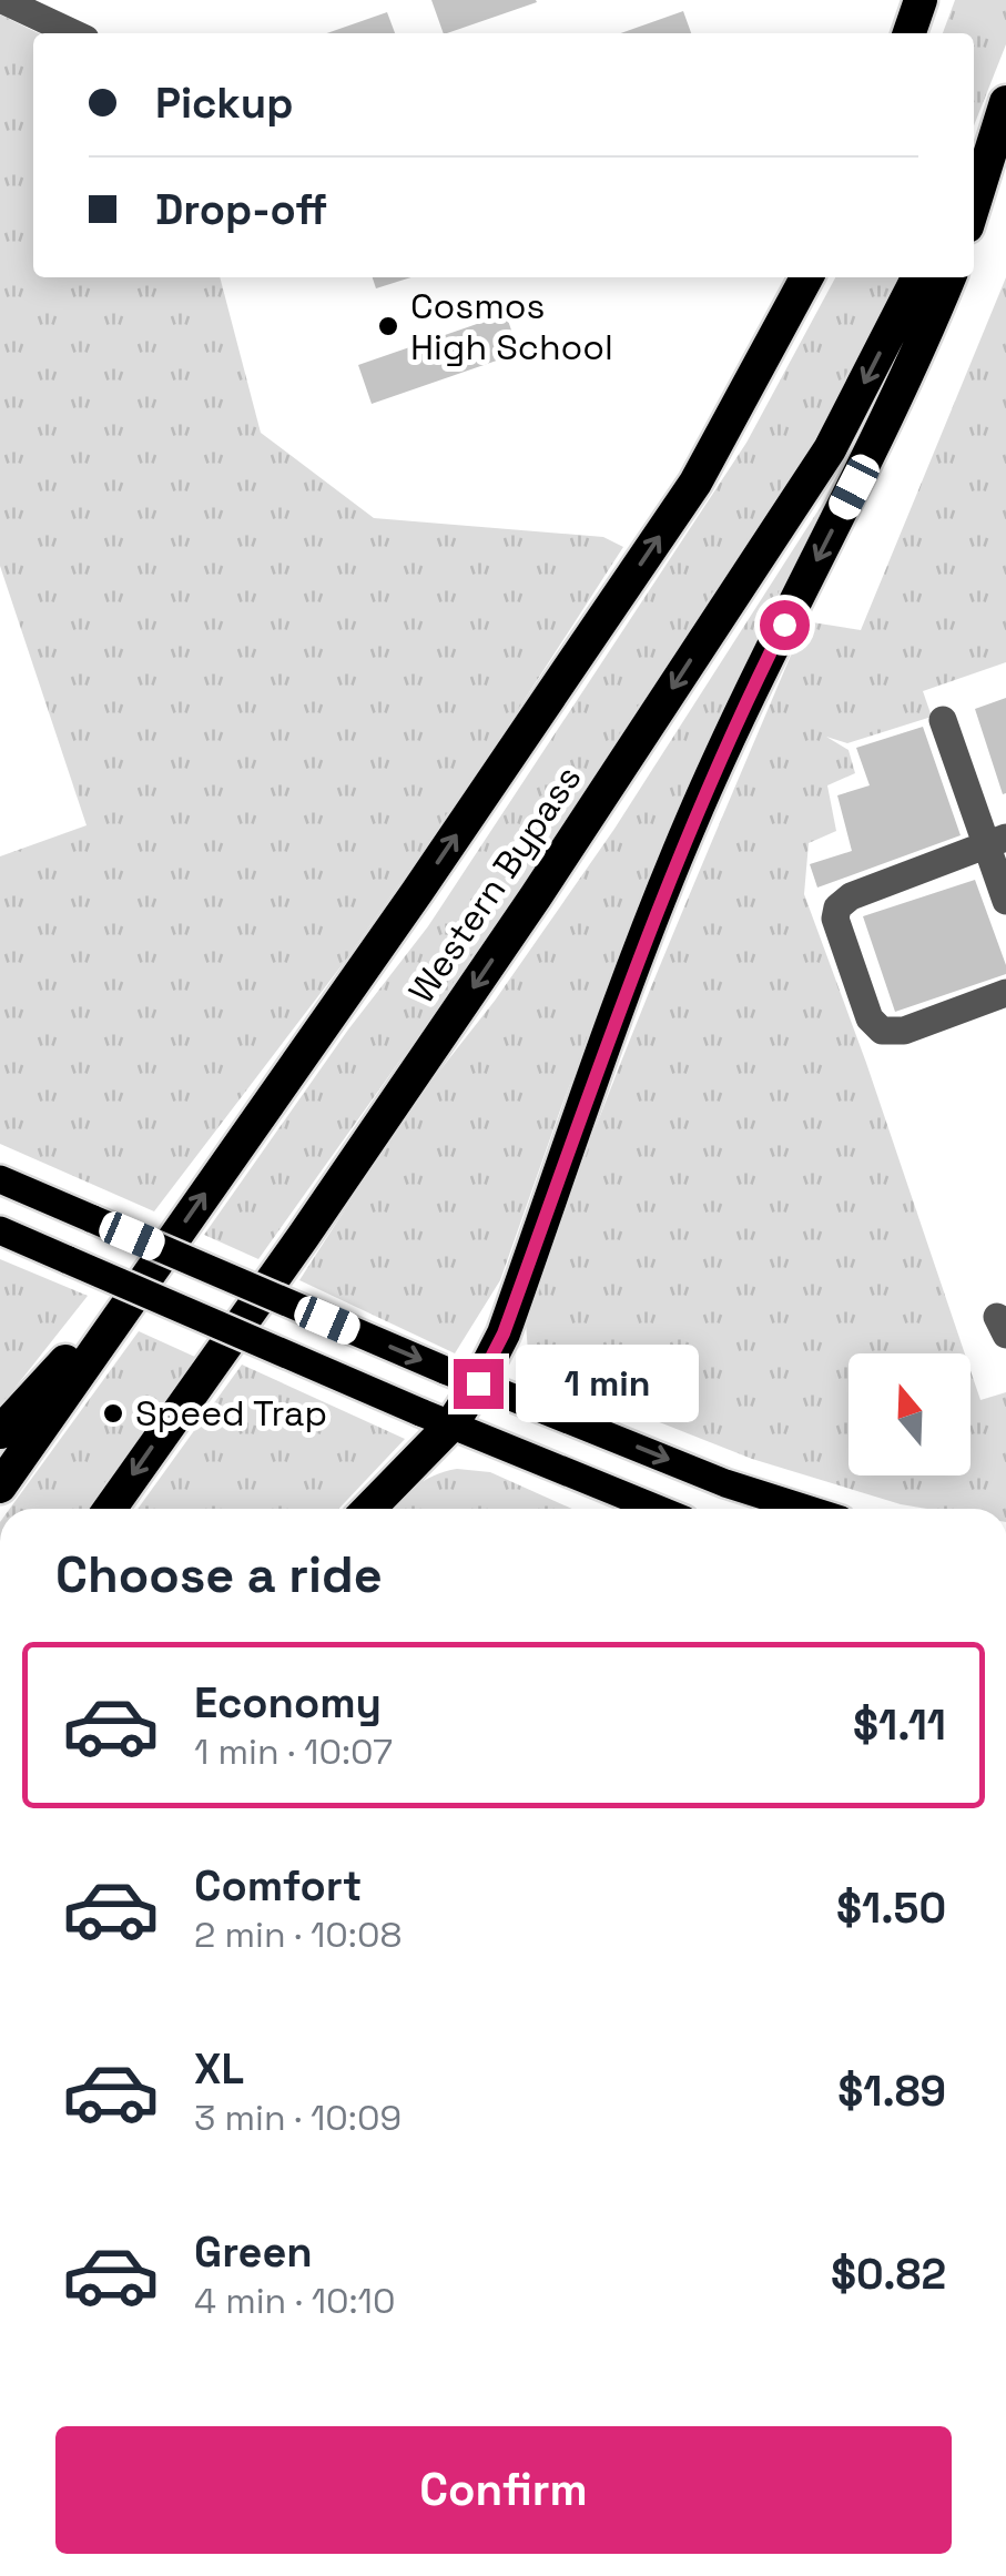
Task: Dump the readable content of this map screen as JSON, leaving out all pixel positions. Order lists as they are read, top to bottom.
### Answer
{
  "streets": {
    "highway": ["Western Bypass"]
  },
  "places": ["Cosmos High School", "Speed Trap"],
  "north": "top",
  "page": {
    "banner": ["Pickup", "Drop-off"],
    "bubble": "1 min",
    "heading": "Choose a ride",
    "list": [
      {
        "name": "Economy",
        "note": "1 min · 10:07",
        "value": "$1.11"
      },
      {
        "name": "Comfort",
        "note": "2 min · 10:08",
        "value": "$1.50"
      },
      {
        "name": "XL",
        "note": "3 min · 10:09",
        "value": "$1.89"
      },
      {
        "name": "Green",
        "note": "4 min · 10:10",
        "value": "$0.82"
      }
    ],
    "buttons": "Confirm"
  }
}
